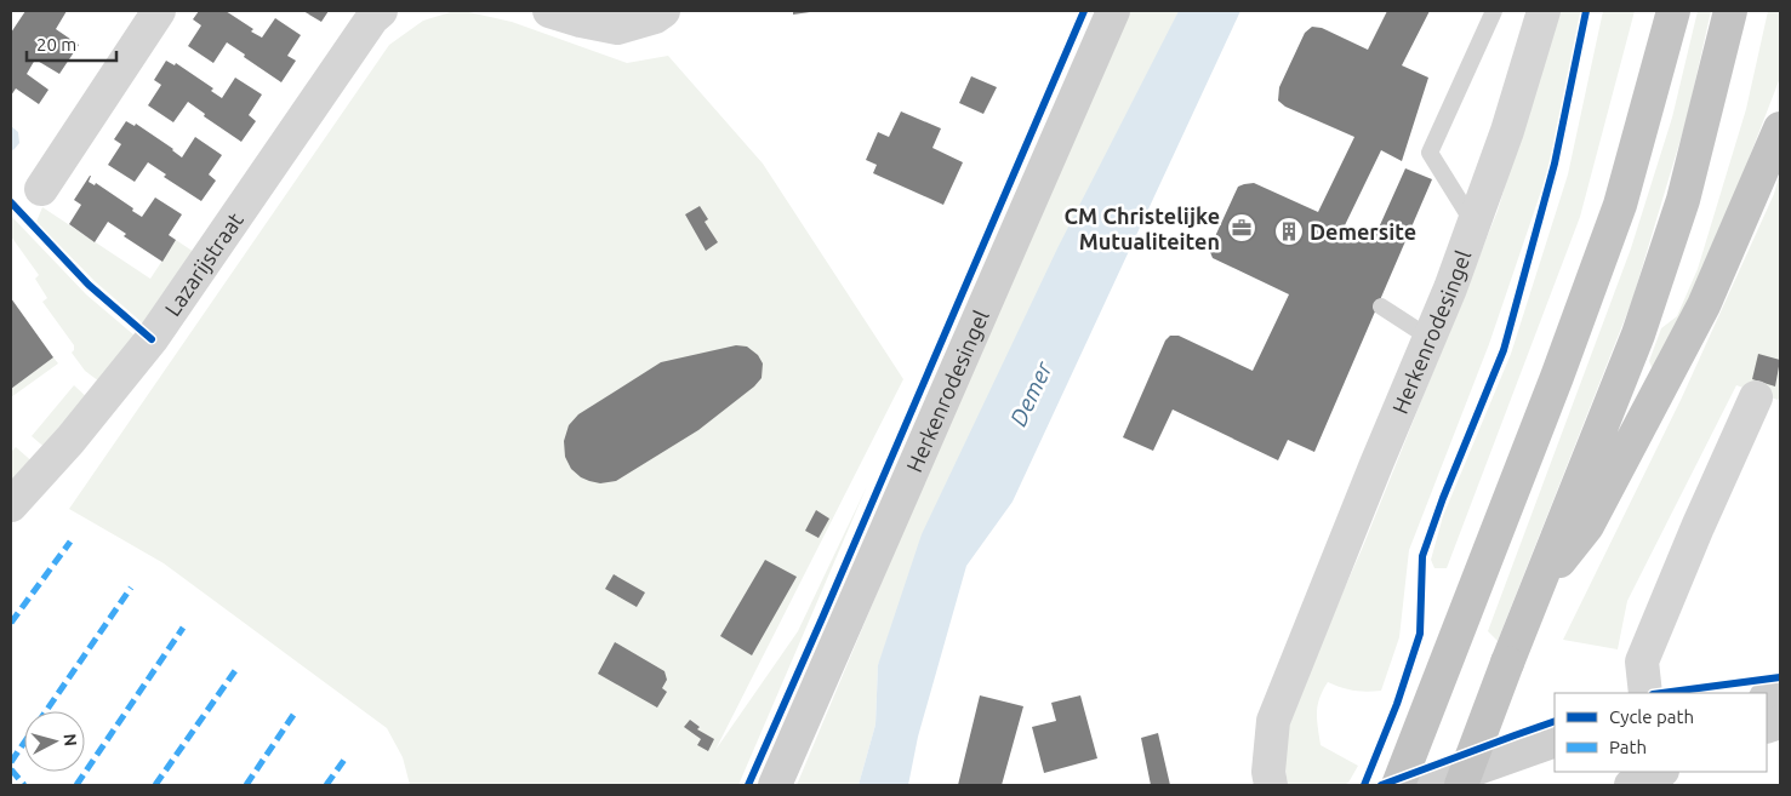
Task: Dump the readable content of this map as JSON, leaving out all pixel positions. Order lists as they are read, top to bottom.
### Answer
{
  "streets": {
    "street": ["Lazarijstraat", "Herkenrodesingel"]
  },
  "water": ["Demer"],
  "places": {
    "office": ["CM Christelijke Mutualiteiten"],
    "building": ["Demersite"]
  },
  "legend": ["Cycle path", "Path"],
  "scale_bar": "20 m",
  "north": "right"
}
